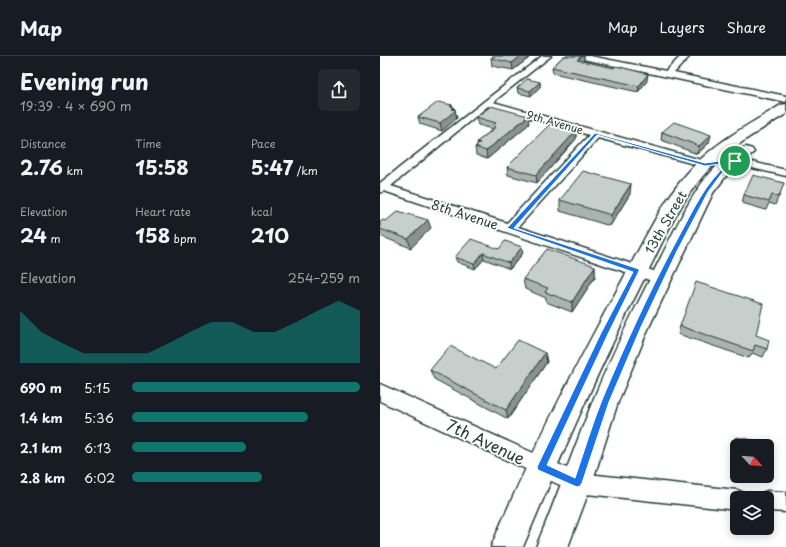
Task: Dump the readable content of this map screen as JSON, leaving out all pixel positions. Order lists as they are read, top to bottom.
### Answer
{
  "streets": {
    "main road": ["13th Street"],
    "street": ["9th Avenue", "8th Avenue", "7th Avenue"]
  },
  "crossings": [
    ["9th Avenue", "13th Street"],
    ["8th Avenue", "13th Street"],
    ["13th Street", "7th Avenue"]
  ],
  "north": "bottom right",
  "page": {
    "header": "Map",
    "nav": ["Map", "Layers", "Share"],
    "heading": ["Evening run", "19:39 · 4 × 690 m"],
    "stats": [
      ["Distance", "2.76 km"],
      ["Time", "15:58"],
      ["Pace", "5:47 /km"],
      ["Elevation", "24 m"],
      ["Heart rate", "158 bpm"],
      ["kcal", "210"]
    ],
    "chart": ["Elevation", "254–259 m"],
    "list": [
      {
        "name": "690 m",
        "note": "5:15"
      },
      {
        "name": "1.4 km",
        "note": "5:36"
      },
      {
        "name": "2.1 km",
        "note": "6:13"
      },
      {
        "name": "2.8 km",
        "note": "6:02"
      }
    ]
  }
}
